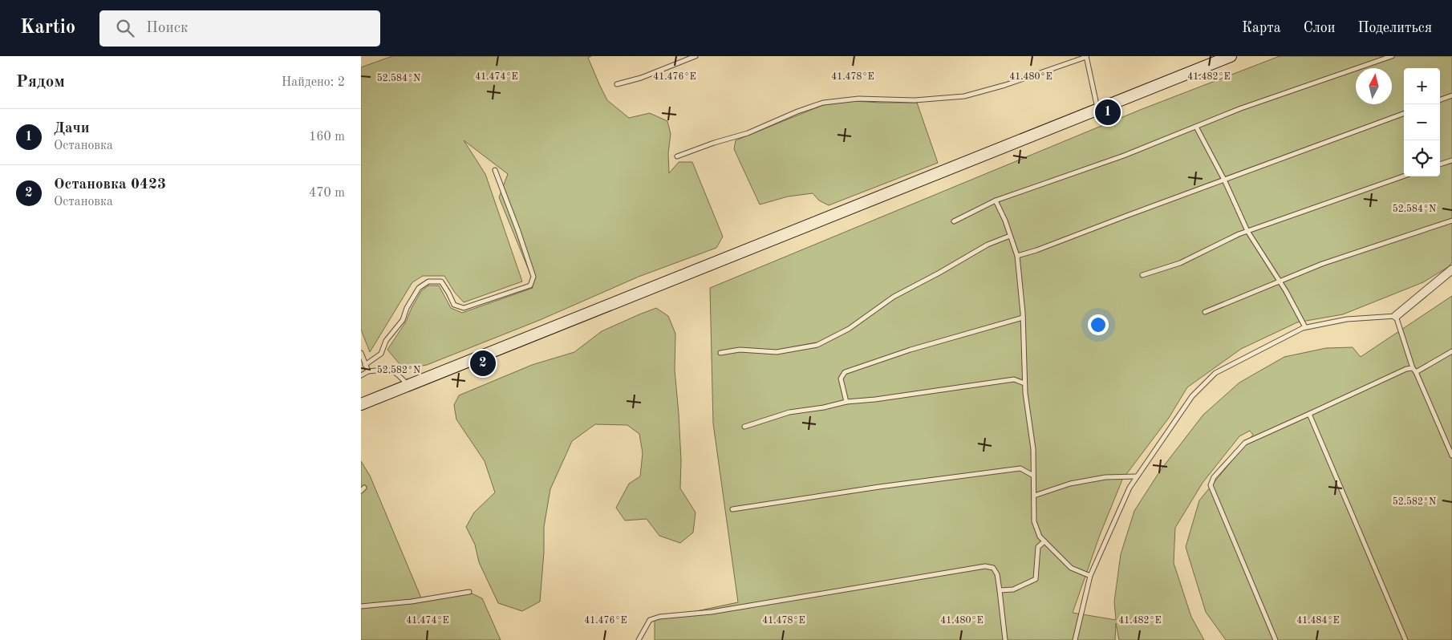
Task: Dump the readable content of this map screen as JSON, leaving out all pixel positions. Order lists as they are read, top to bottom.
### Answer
{
  "north": "top",
  "page": {
    "header": "Kartio",
    "search": "Поиск",
    "nav": ["Карта", "Слои", "Поделиться"],
    "heading": ["Рядом", "Найдено: 2"],
    "map_buttons": ["+", "−"],
    "pins": ["1", "2"],
    "list": [
      {
        "mark": "1",
        "name": "Дачи",
        "note": "Остановка",
        "value": "160 m"
      },
      {
        "mark": "2",
        "name": "Остановка 0423",
        "note": "Остановка",
        "value": "470 m"
      }
    ]
  },
  "coordinates": [
    "41.474°E",
    "41.476°E",
    "41.478°E",
    "41.480°E",
    "41.482°E",
    "52.584°N",
    "52.582°N",
    "41.484°E"
  ]
}
